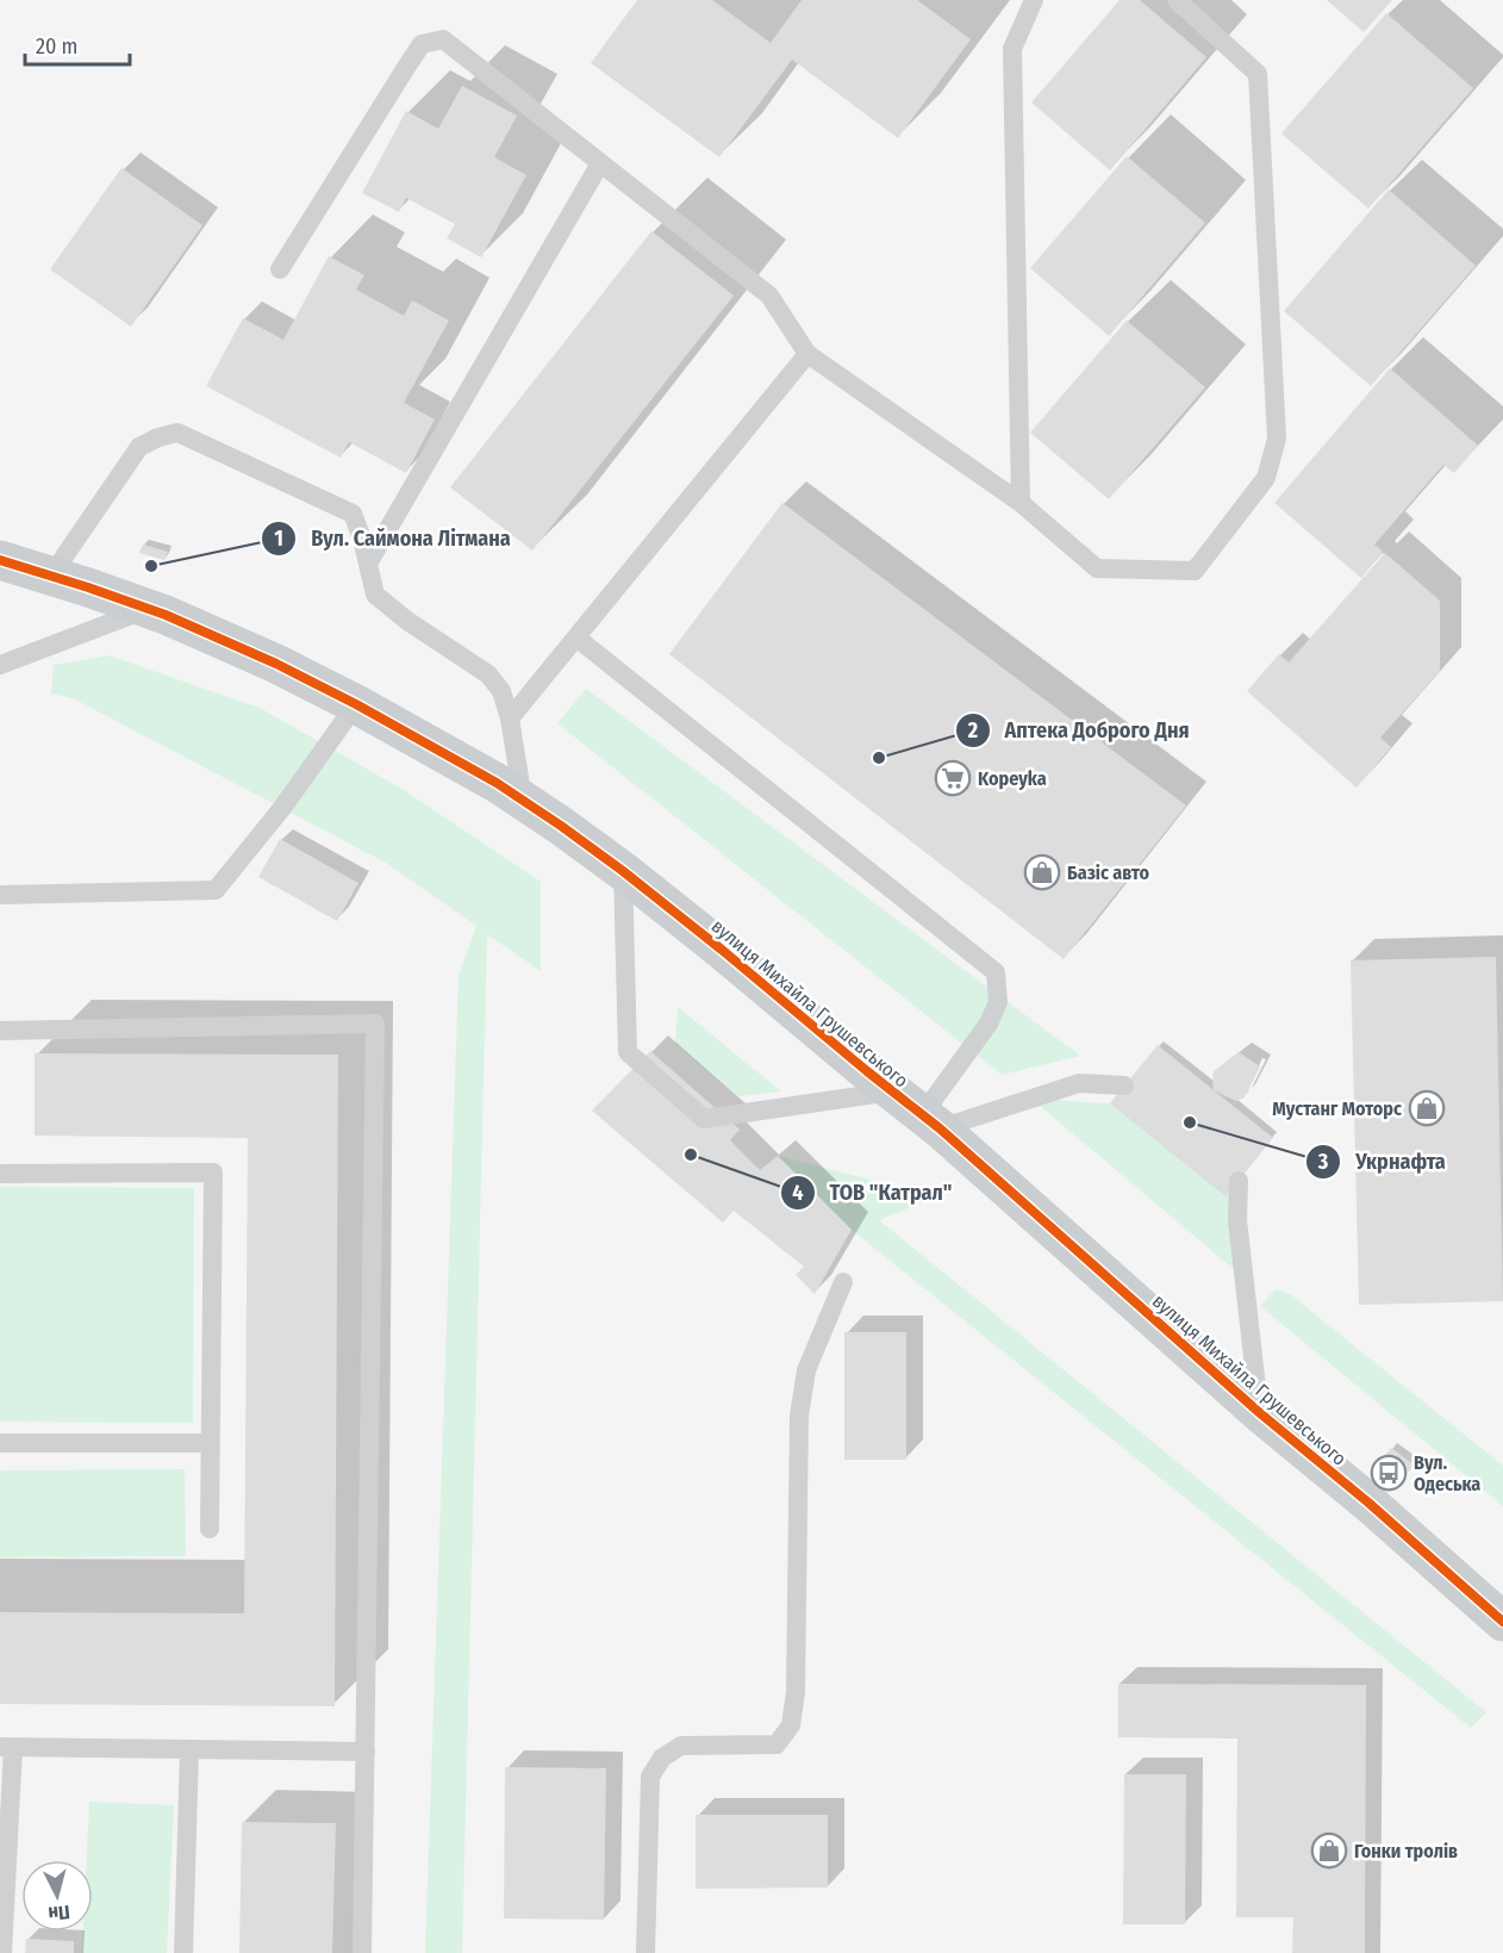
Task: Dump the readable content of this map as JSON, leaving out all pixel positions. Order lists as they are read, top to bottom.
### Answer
{
  "streets": {
    "main road": ["вулиця Михайла Грушевського"]
  },
  "places": {
    "other": [
      "Вул. Саймона Літмана",
      "Аптека Доброго Дня",
      "Укрнафта",
      "ТОВ \"Катрал\""
    ],
    "supermarket": ["Kopeyka"],
    "shop": ["Базіс авто", "Мустанг Моторс", "Гонки тролів"],
    "bus stop": ["Вул. Одеська"]
  },
  "scale_bar": "20 m",
  "north": "bottom"
}
